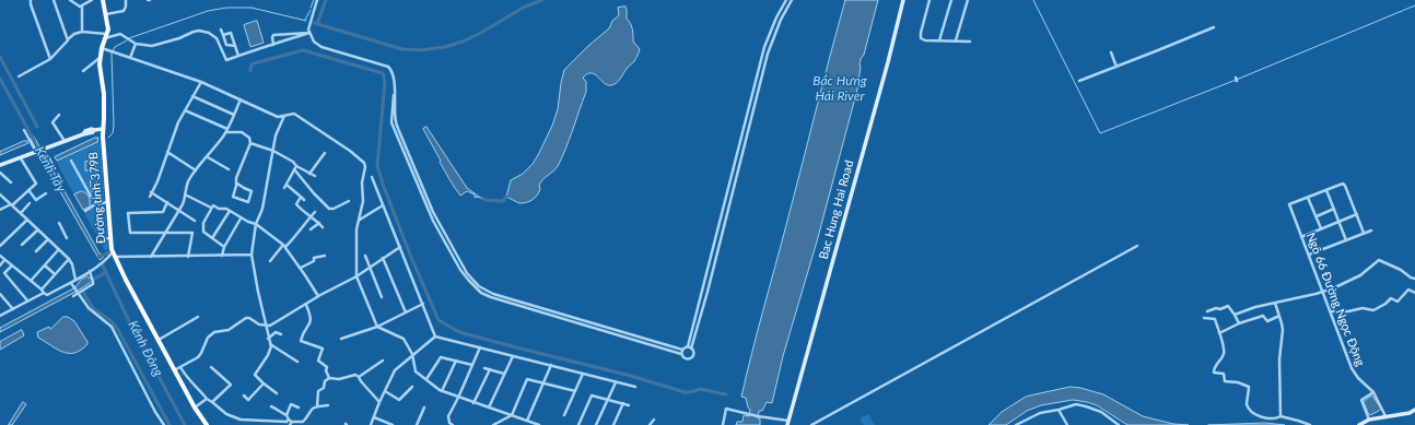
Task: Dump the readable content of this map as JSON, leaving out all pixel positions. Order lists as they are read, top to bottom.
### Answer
{
  "streets": {
    "main road": ["Đường tỉnh 379B"],
    "street": ["Bac Hung Hai Road", "Ngõ 66 Đường Ngọc Động"]
  },
  "water": ["Bắc Hưng Hải River", "Kênh Tây", "Kênh Đông"]
}
